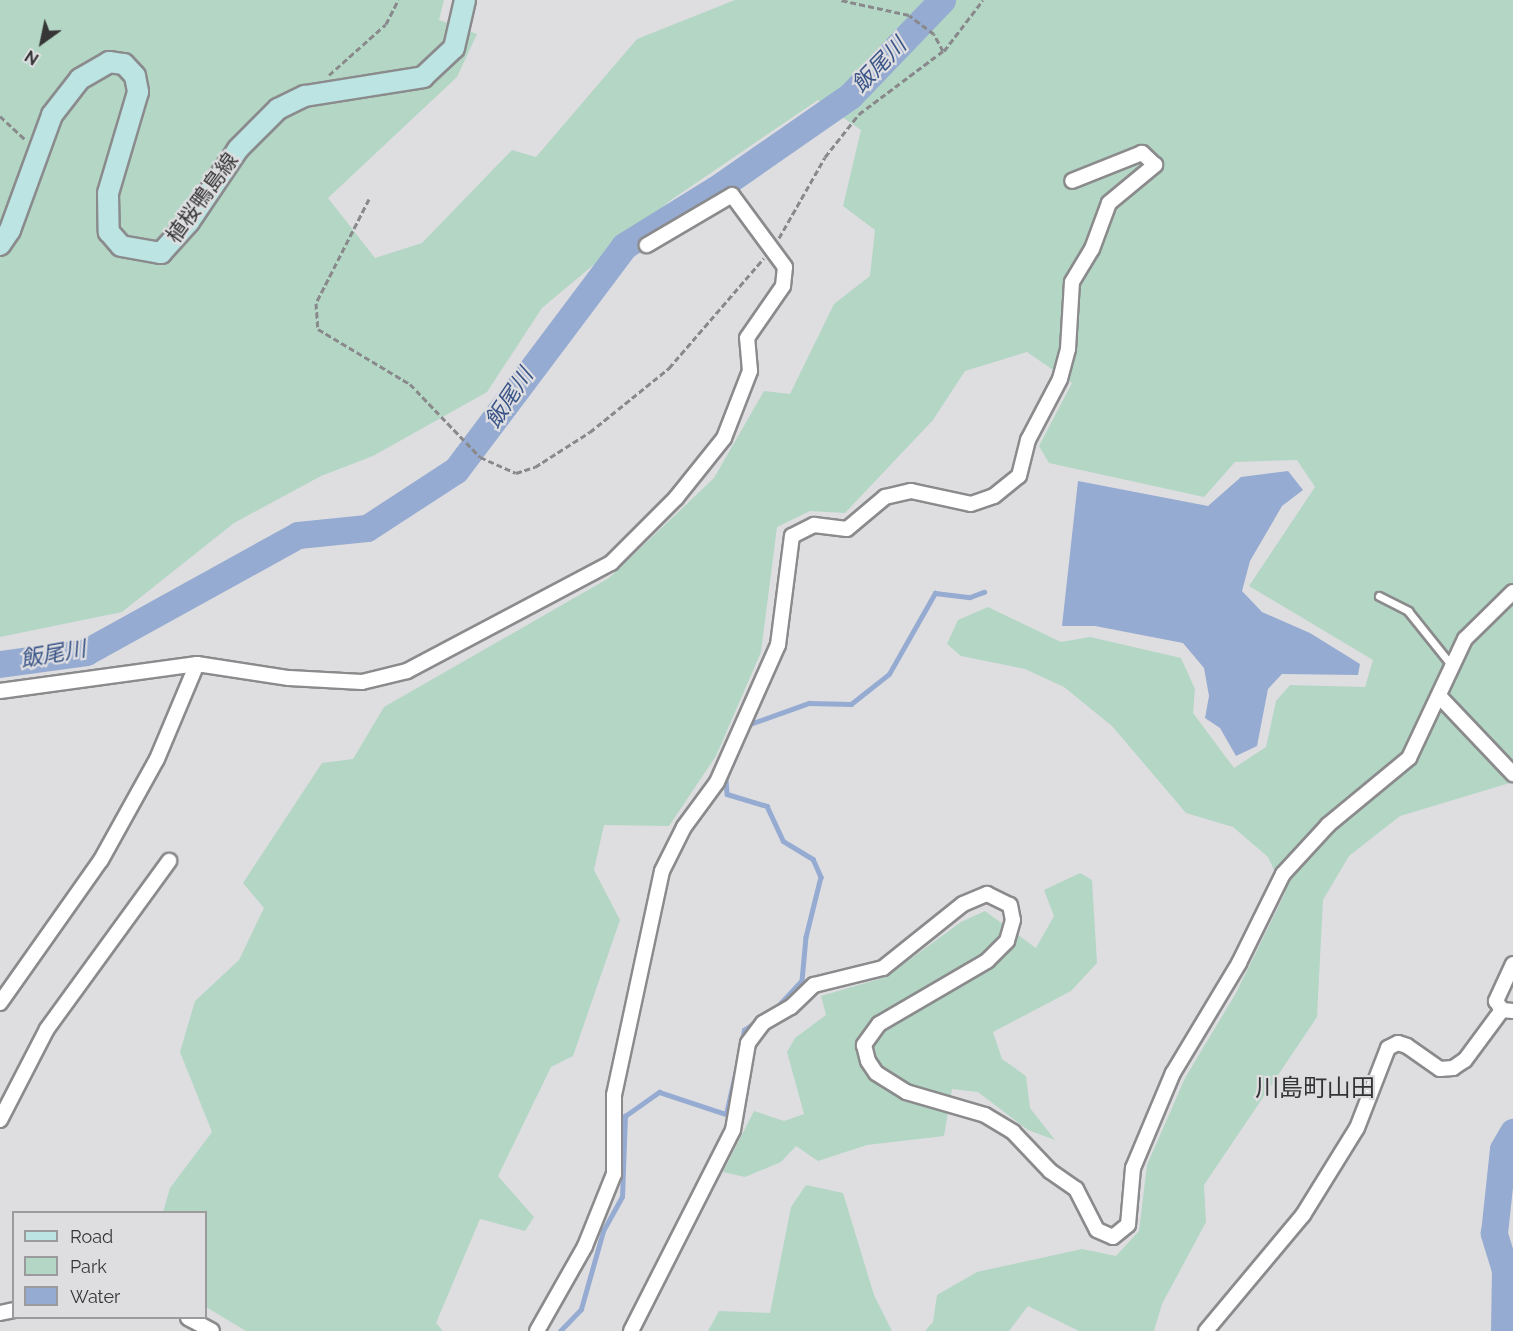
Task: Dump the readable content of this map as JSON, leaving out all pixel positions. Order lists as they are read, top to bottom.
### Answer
{
  "streets": {
    "main road": ["植桜鴨島線"]
  },
  "districts": ["川島町山田"],
  "water": ["飯尾川"],
  "legend": ["Road", "Park", "Water"],
  "north": "bottom left"
}
